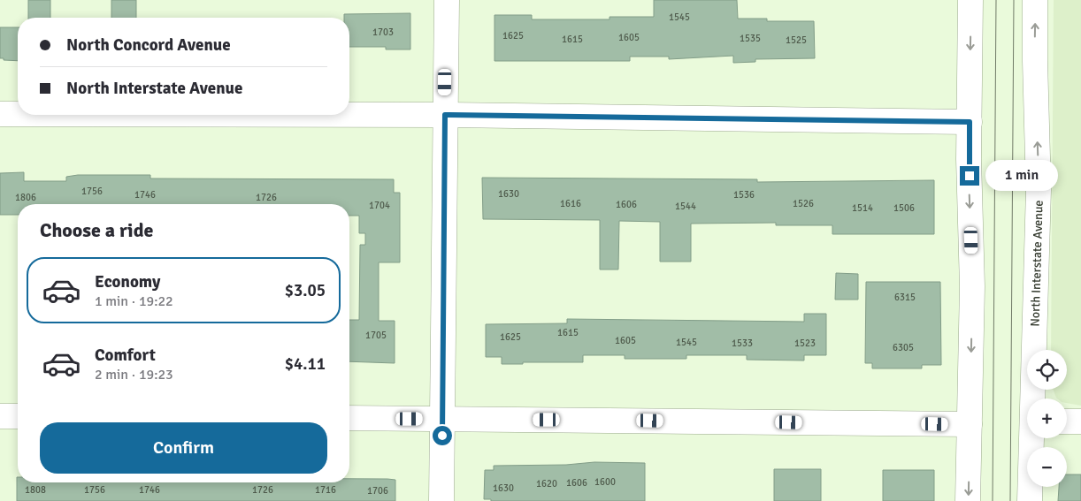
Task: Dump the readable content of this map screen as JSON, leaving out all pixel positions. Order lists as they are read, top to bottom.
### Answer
{
  "streets": {
    "street": ["North Interstate Avenue"]
  },
  "house_numbers": [
    "1545",
    "1703",
    "1625",
    "1605",
    "1535",
    "1615",
    "1525",
    "1756",
    "1630",
    "1746",
    "1536",
    "1806",
    "1726",
    "1616",
    "1526",
    "1606",
    "1704",
    "1544",
    "1514",
    "1506",
    "6315",
    "1615",
    "1705",
    "1625",
    "1605",
    "1545",
    "1533",
    "1523",
    "6305",
    "1600",
    "1606",
    "1620",
    "1630",
    "1808",
    "1756",
    "1746",
    "1726",
    "1716",
    "1706"
  ],
  "page": {
    "banner": ["North Concord Avenue", "North Interstate Avenue"],
    "bubble": "1 min",
    "heading": "Choose a ride",
    "list": [
      {
        "name": "Economy",
        "note": "1 min · 19:22",
        "value": "$3.05"
      },
      {
        "name": "Comfort",
        "note": "2 min · 19:23",
        "value": "$4.11"
      }
    ],
    "map_buttons": ["+", "−"],
    "buttons": "Confirm"
  }
}
